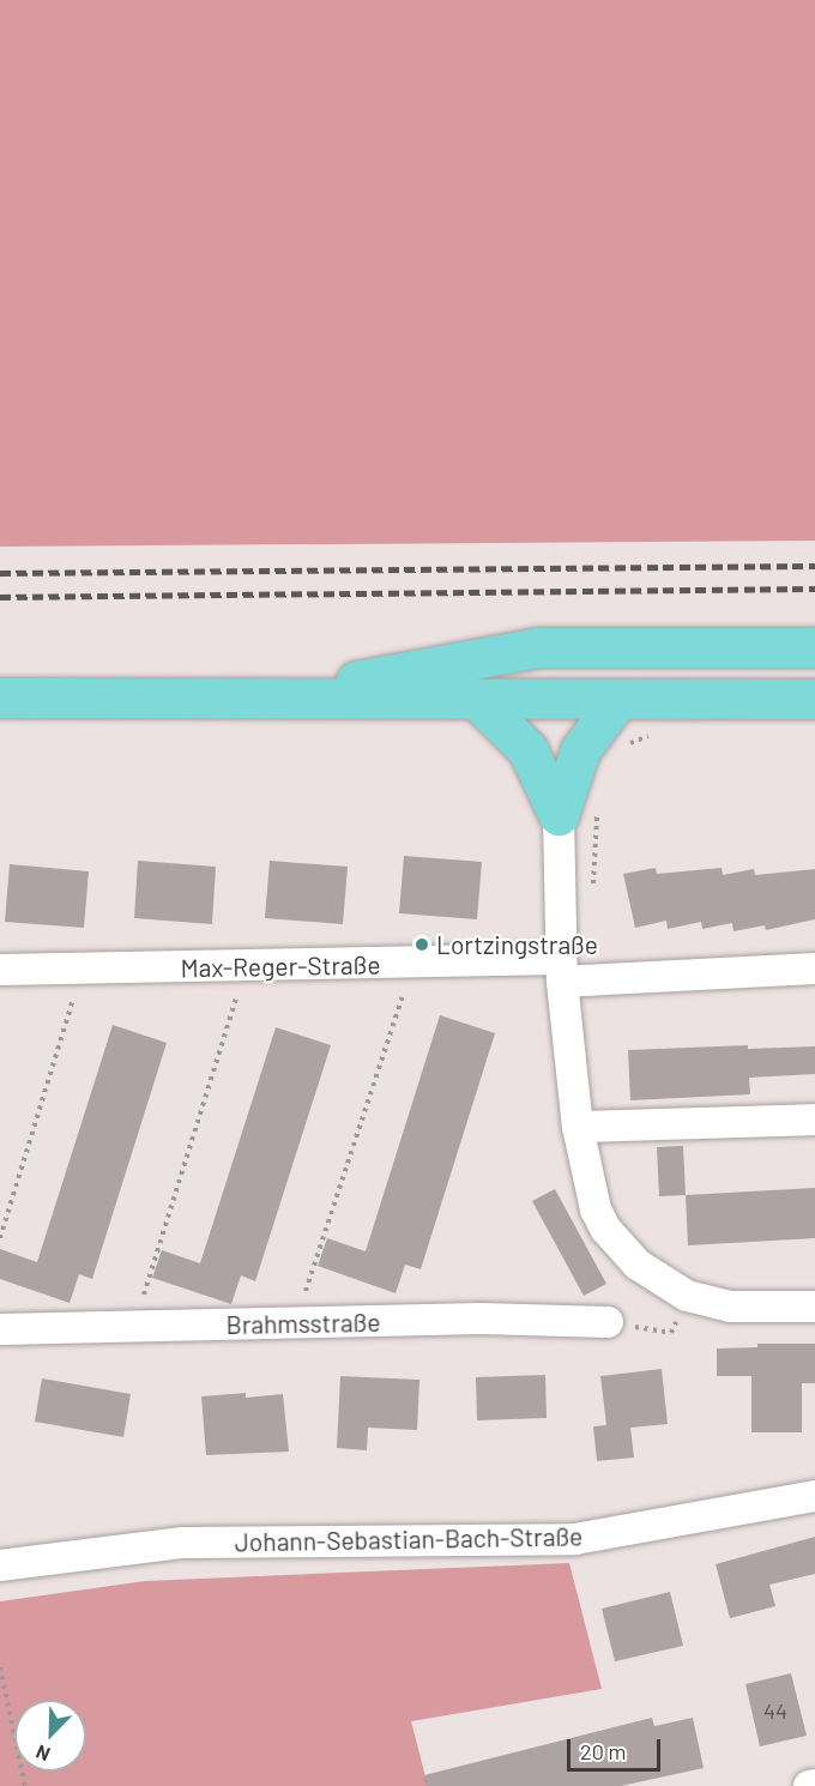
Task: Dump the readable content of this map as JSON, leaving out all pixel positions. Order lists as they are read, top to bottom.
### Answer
{
  "streets": {
    "street": ["Max-Reger-Straße", "Brahmsstraße", "Johann-Sebastian-Bach-Straße"]
  },
  "places": ["Lortzingstraße"],
  "house_numbers": ["44"],
  "scale_bar": "20 m",
  "north": "bottom left"
}
